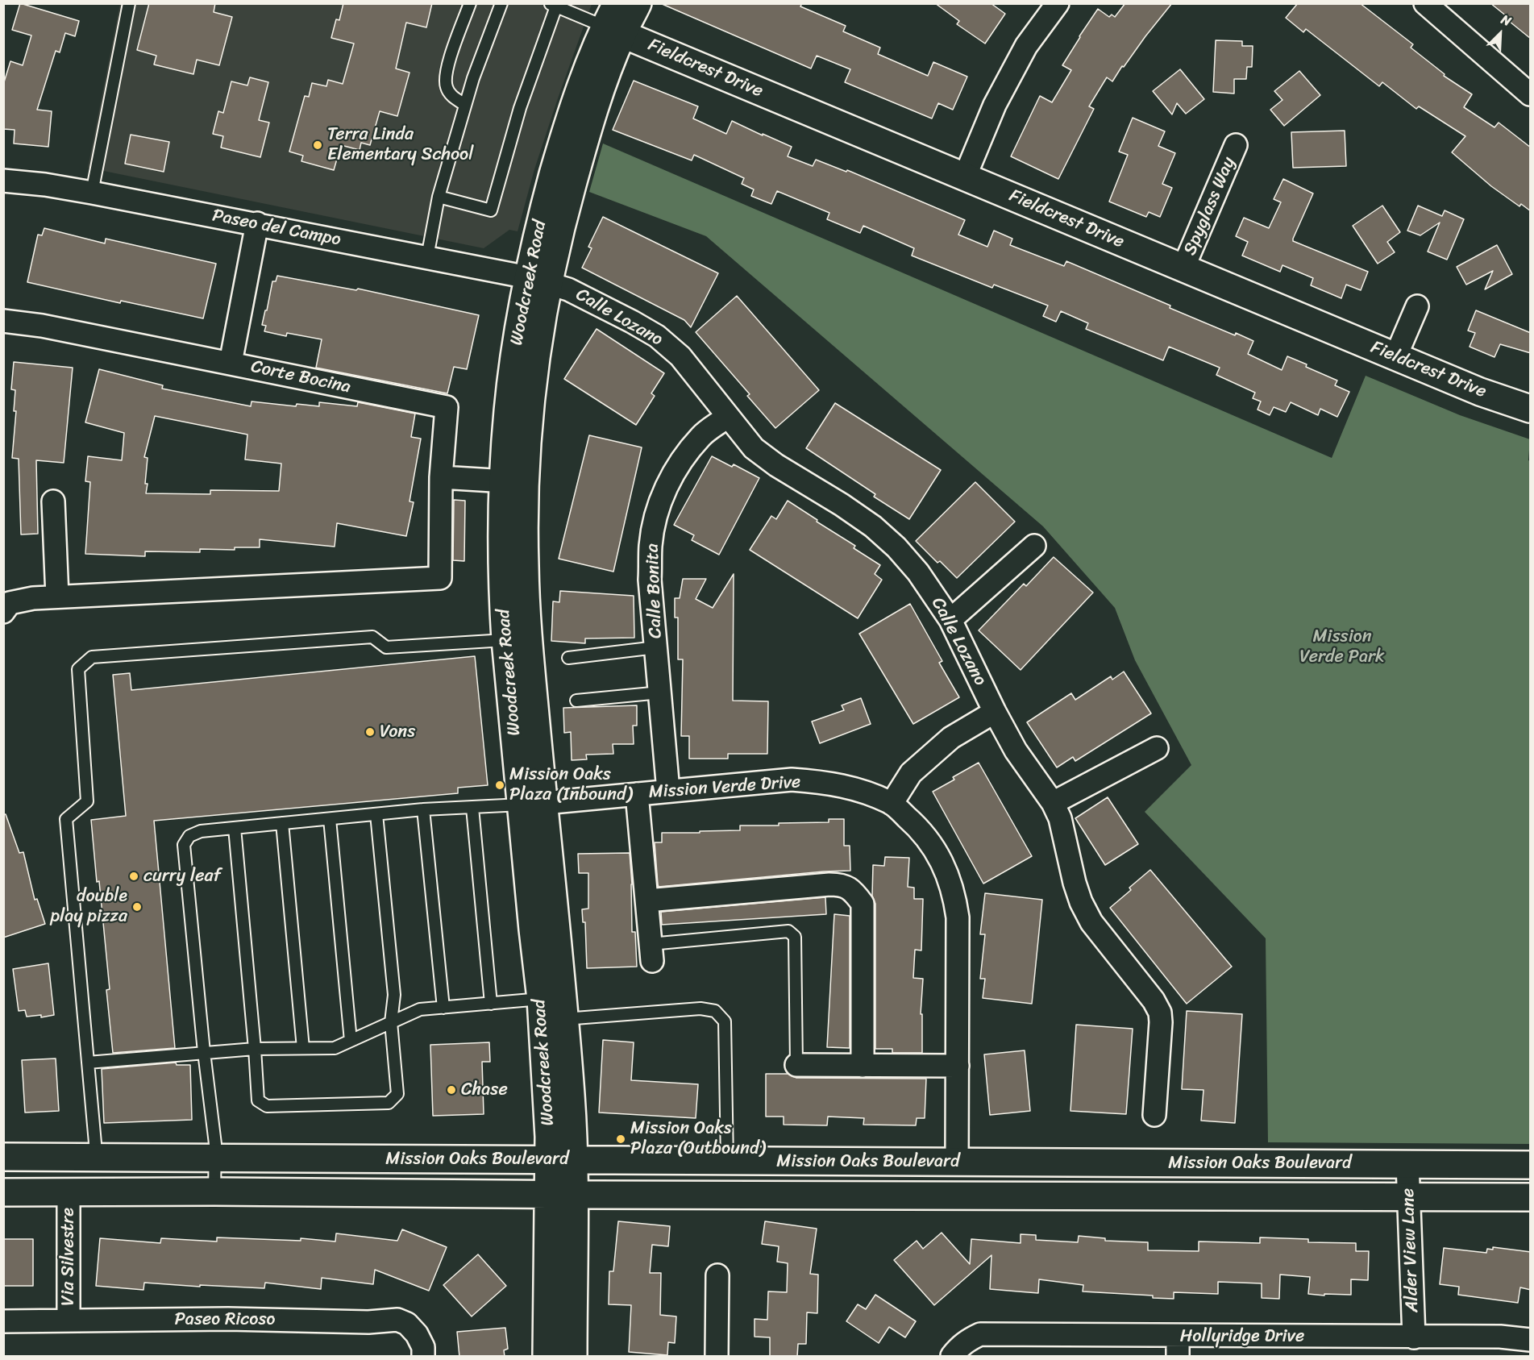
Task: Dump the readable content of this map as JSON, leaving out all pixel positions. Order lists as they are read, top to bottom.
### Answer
{
  "streets": {
    "main road": ["Fieldcrest Drive", "Woodcreek Road", "Mission Oaks Boulevard"],
    "street": [
      "Spyglass Way",
      "Paseo del Campo",
      "Calle Lozano",
      "Corte Bocina",
      "Calle Bonita",
      "Mission Verde Drive",
      "Alder View Lane",
      "Via Silvestre",
      "Paseo Ricoso",
      "Hollyridge Drive"
    ]
  },
  "crossings": [
    ["Fieldcrest Drive", "Spyglass Way"],
    ["Fieldcrest Drive", "Woodcreek Road"],
    ["Paseo del Campo", "Woodcreek Road"],
    ["Paseo del Campo", "Calle Lozano"],
    ["Woodcreek Road", "Calle Lozano"],
    ["Woodcreek Road", "Mission Verde Drive"],
    ["Woodcreek Road", "Mission Oaks Boulevard"],
    ["Calle Lozano", "Calle Bonita"],
    ["Calle Bonita", "Mission Verde Drive"],
    ["Mission Verde Drive", "Mission Oaks Boulevard"],
    ["Mission Oaks Boulevard", "Alder View Lane"],
    ["Mission Oaks Boulevard", "Via Silvestre"],
    ["Alder View Lane", "Hollyridge Drive"],
    ["Via Silvestre", "Paseo Ricoso"]
  ],
  "parks": ["Mission Verde Park"],
  "places": [
    "Terra Linda Elementary School",
    "Vons",
    "Mission Oaks Plaza (Inbound)",
    "curry leaf",
    "double play pizza",
    "Chase",
    "Mission Oaks Plaza (Outbound)"
  ],
  "north": "top right"
}
